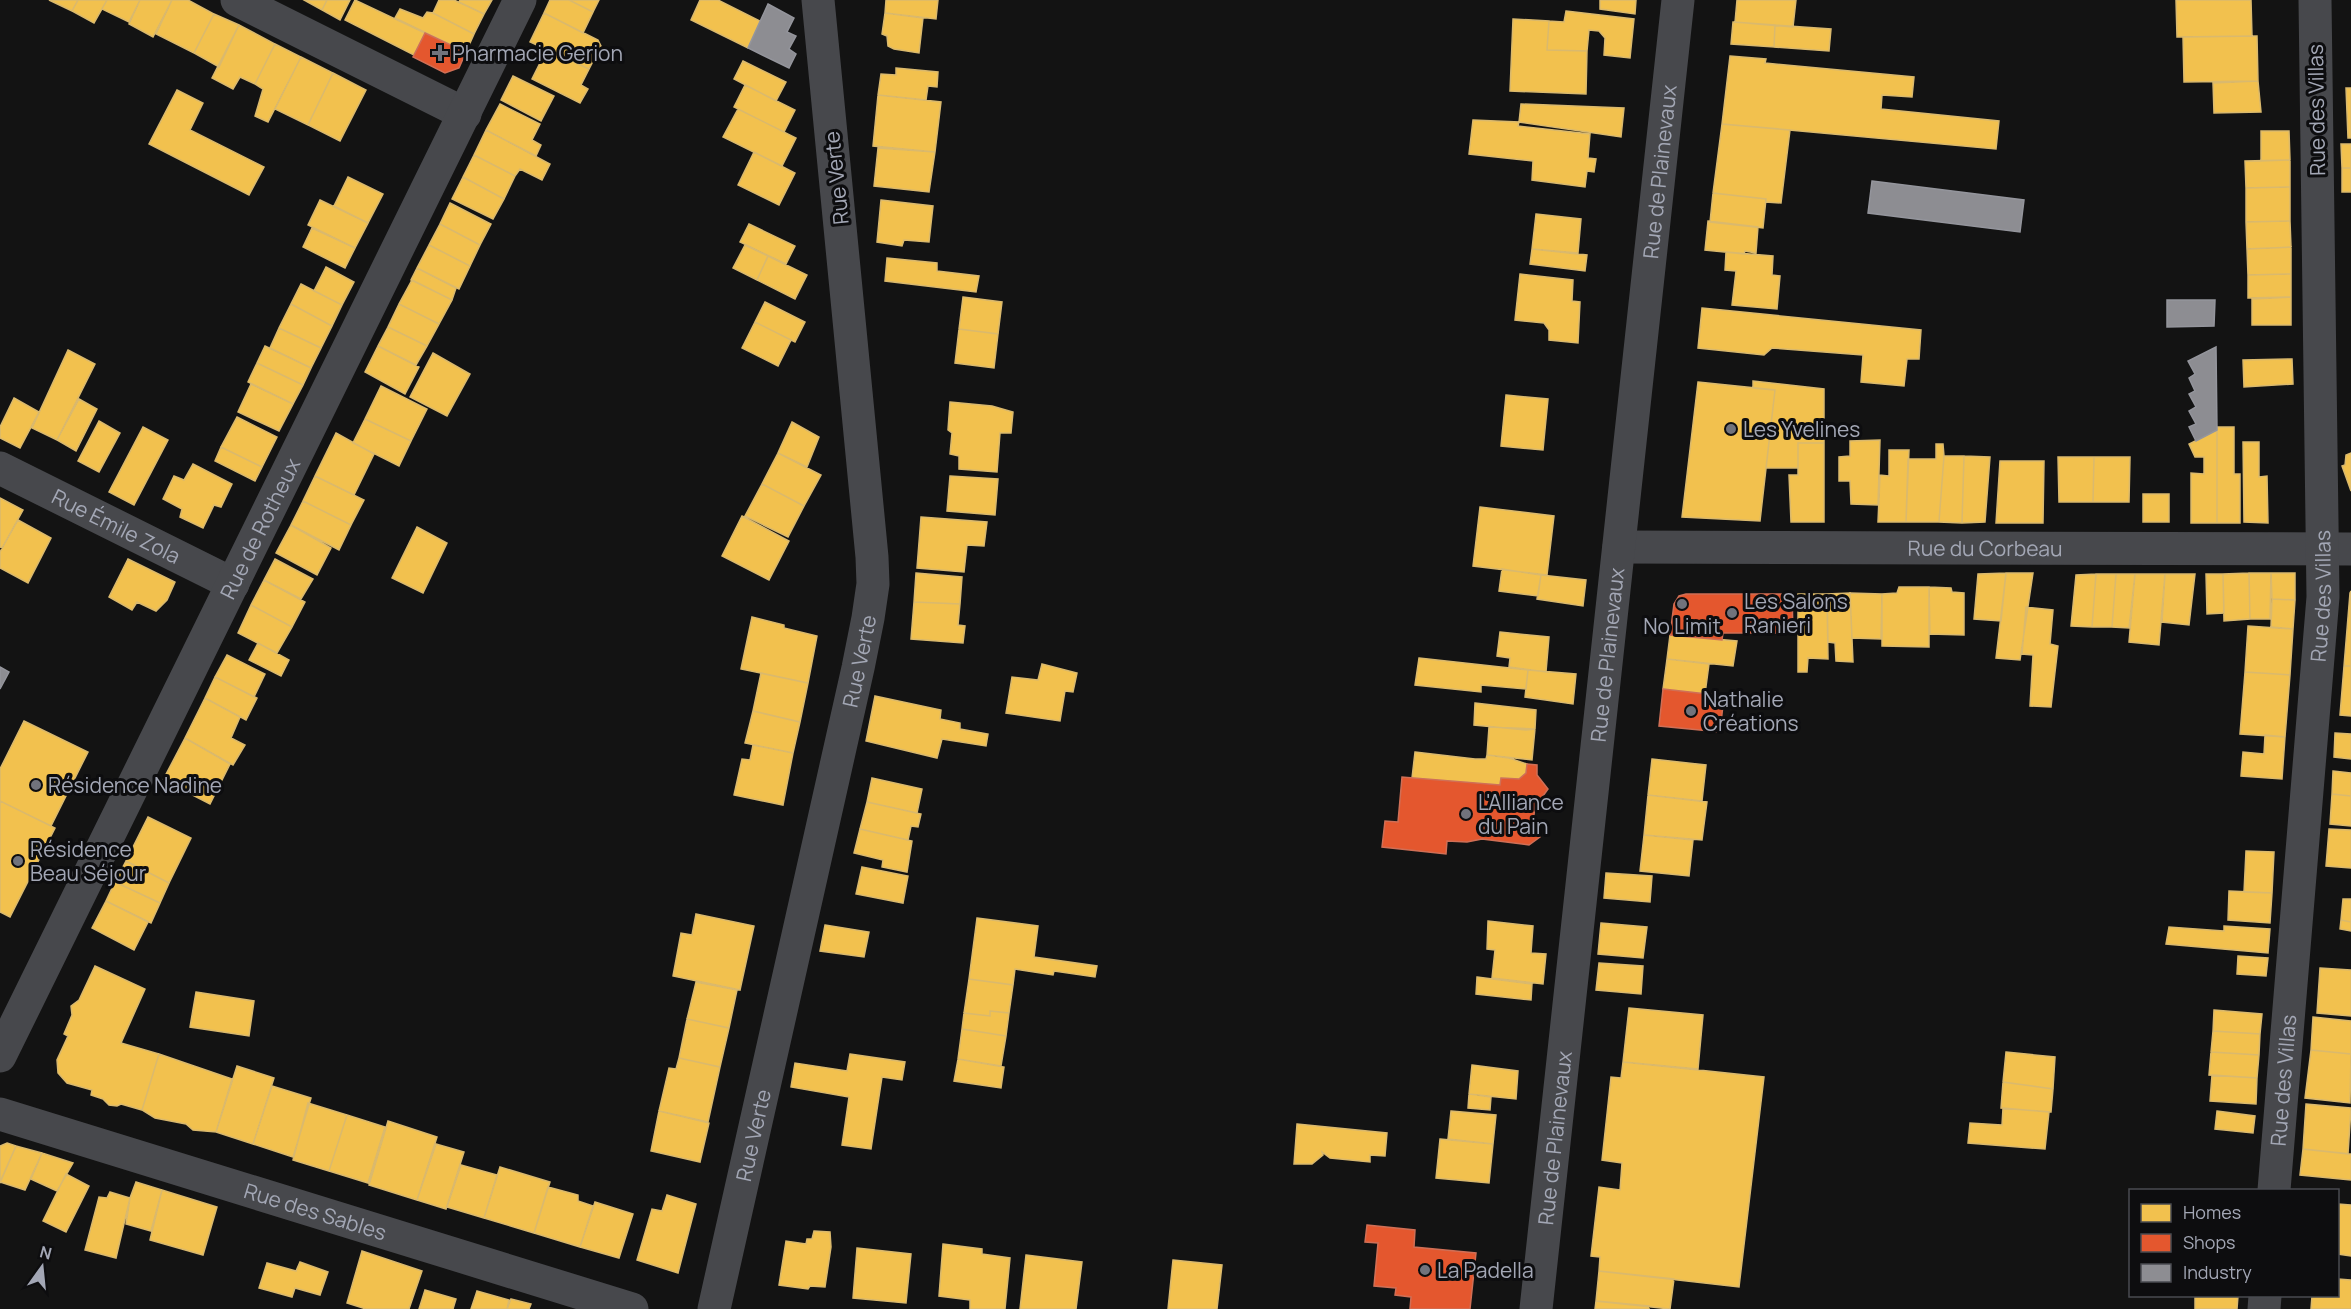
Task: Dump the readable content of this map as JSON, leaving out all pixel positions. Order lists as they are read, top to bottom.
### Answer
{
  "streets": {
    "street": [
      "Rue des Villas",
      "Rue de Plainevaux",
      "Rue Verte",
      "Rue Émile Zola",
      "Rue de Rotheux",
      "Rue du Corbeau",
      "Rue des Sables"
    ]
  },
  "crossings": [
    ["Rue des Villas", "Rue du Corbeau"],
    ["Rue de Plainevaux", "Rue du Corbeau"],
    ["Rue Émile Zola", "Rue de Rotheux"]
  ],
  "places": {
    "health": ["Pharmacie Gerion"],
    "other": [
      "Les Yvelines",
      "No Limit",
      "Les Salons Ranieri",
      "Nathalie Créations",
      "Résidence Nadine",
      "L'Alliance du Pain",
      "Résidence Beau Séjour",
      "La Padella"
    ]
  },
  "legend": ["Homes", "Shops", "Industry"],
  "north": "top"
}
